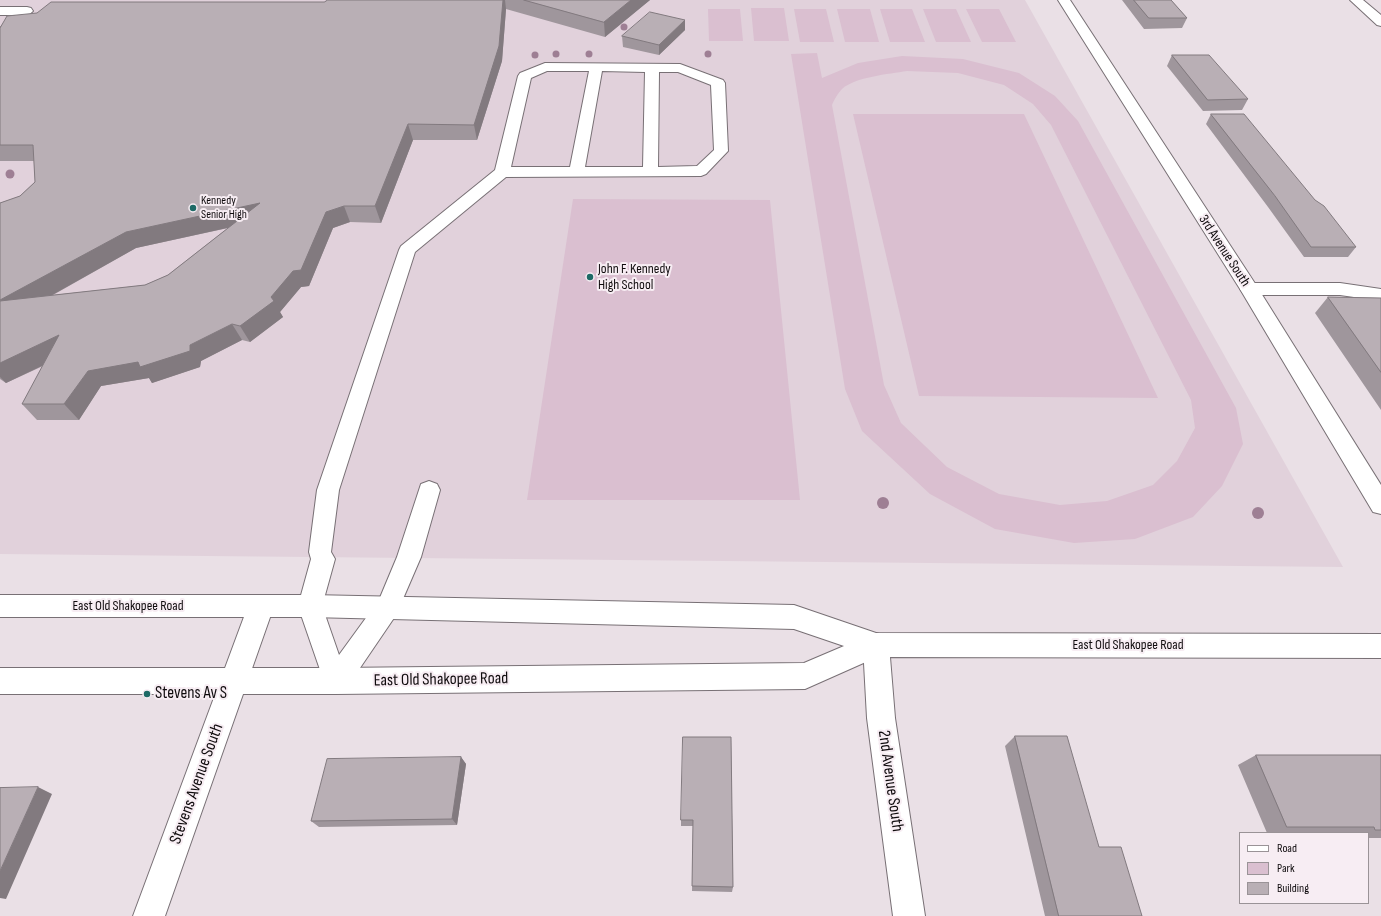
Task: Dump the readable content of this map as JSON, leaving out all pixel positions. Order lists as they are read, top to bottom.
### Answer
{
  "streets": {
    "main road": [
      "3rd Avenue South",
      "East Old Shakopee Road",
      "2nd Avenue South",
      "Stevens Avenue South"
    ]
  },
  "crossings": [
    ["East Old Shakopee Road", "2nd Avenue South"],
    ["East Old Shakopee Road", "Stevens Avenue South"]
  ],
  "places": ["Kennedy Senior High", "John F. Kennedy High School", "Stevens Av S"],
  "legend": ["Road", "Park", "Building"]
}
